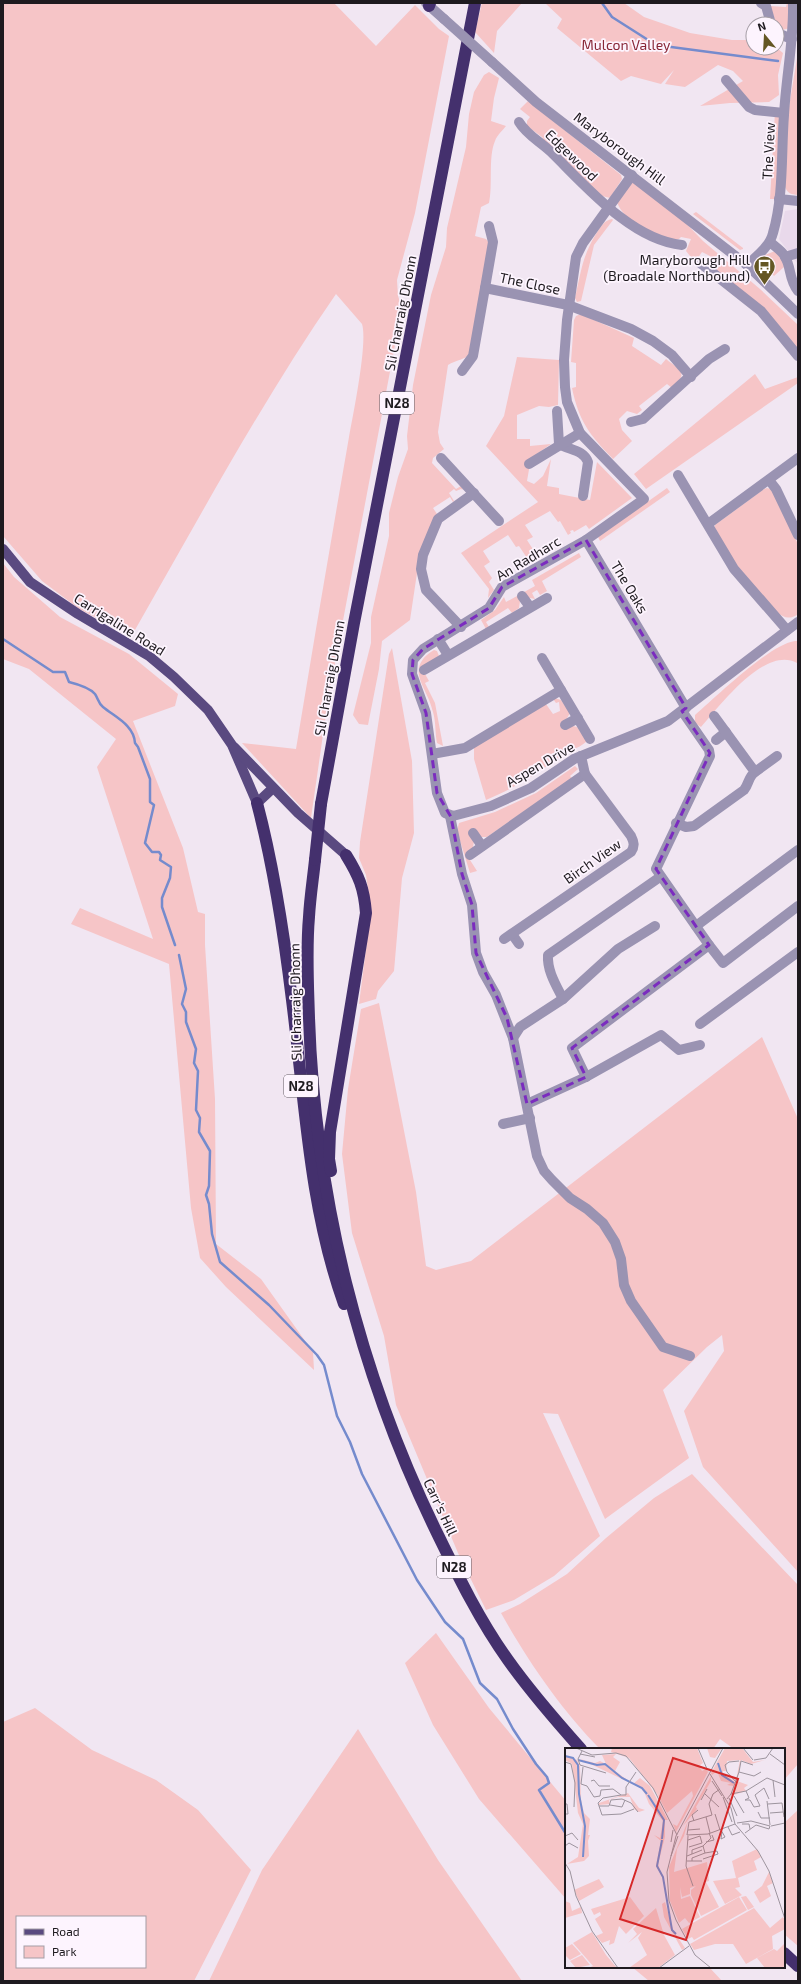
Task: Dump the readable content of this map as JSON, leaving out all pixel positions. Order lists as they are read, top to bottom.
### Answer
{
  "streets": {
    "highway": ["Sli Charraig Dhonn", "N28", "Carr's Hill"],
    "main road": ["Carrigaline Road"],
    "street": [
      "Maryborough Hill",
      "The View",
      "Edgewood",
      "The Close",
      "An Radharc",
      "The Oaks",
      "Aspen Drive",
      "Birch View"
    ]
  },
  "crossings": [
    ["Sli Charraig Dhonn", "N28"],
    ["Sli Charraig Dhonn", "Carr's Hill"],
    ["N28", "Carrigaline Road"],
    ["N28", "Carr's Hill"],
    ["An Radharc", "The Oaks"],
    ["The Oaks", "Aspen Drive"],
    ["Aspen Drive", "Birch View"]
  ],
  "parks": ["Mulcon Valley"],
  "places": {
    "bus stop": ["Maryborough Hill (Broadale Northbound)"]
  },
  "legend": ["Road", "Park"],
  "north": "top"
}
